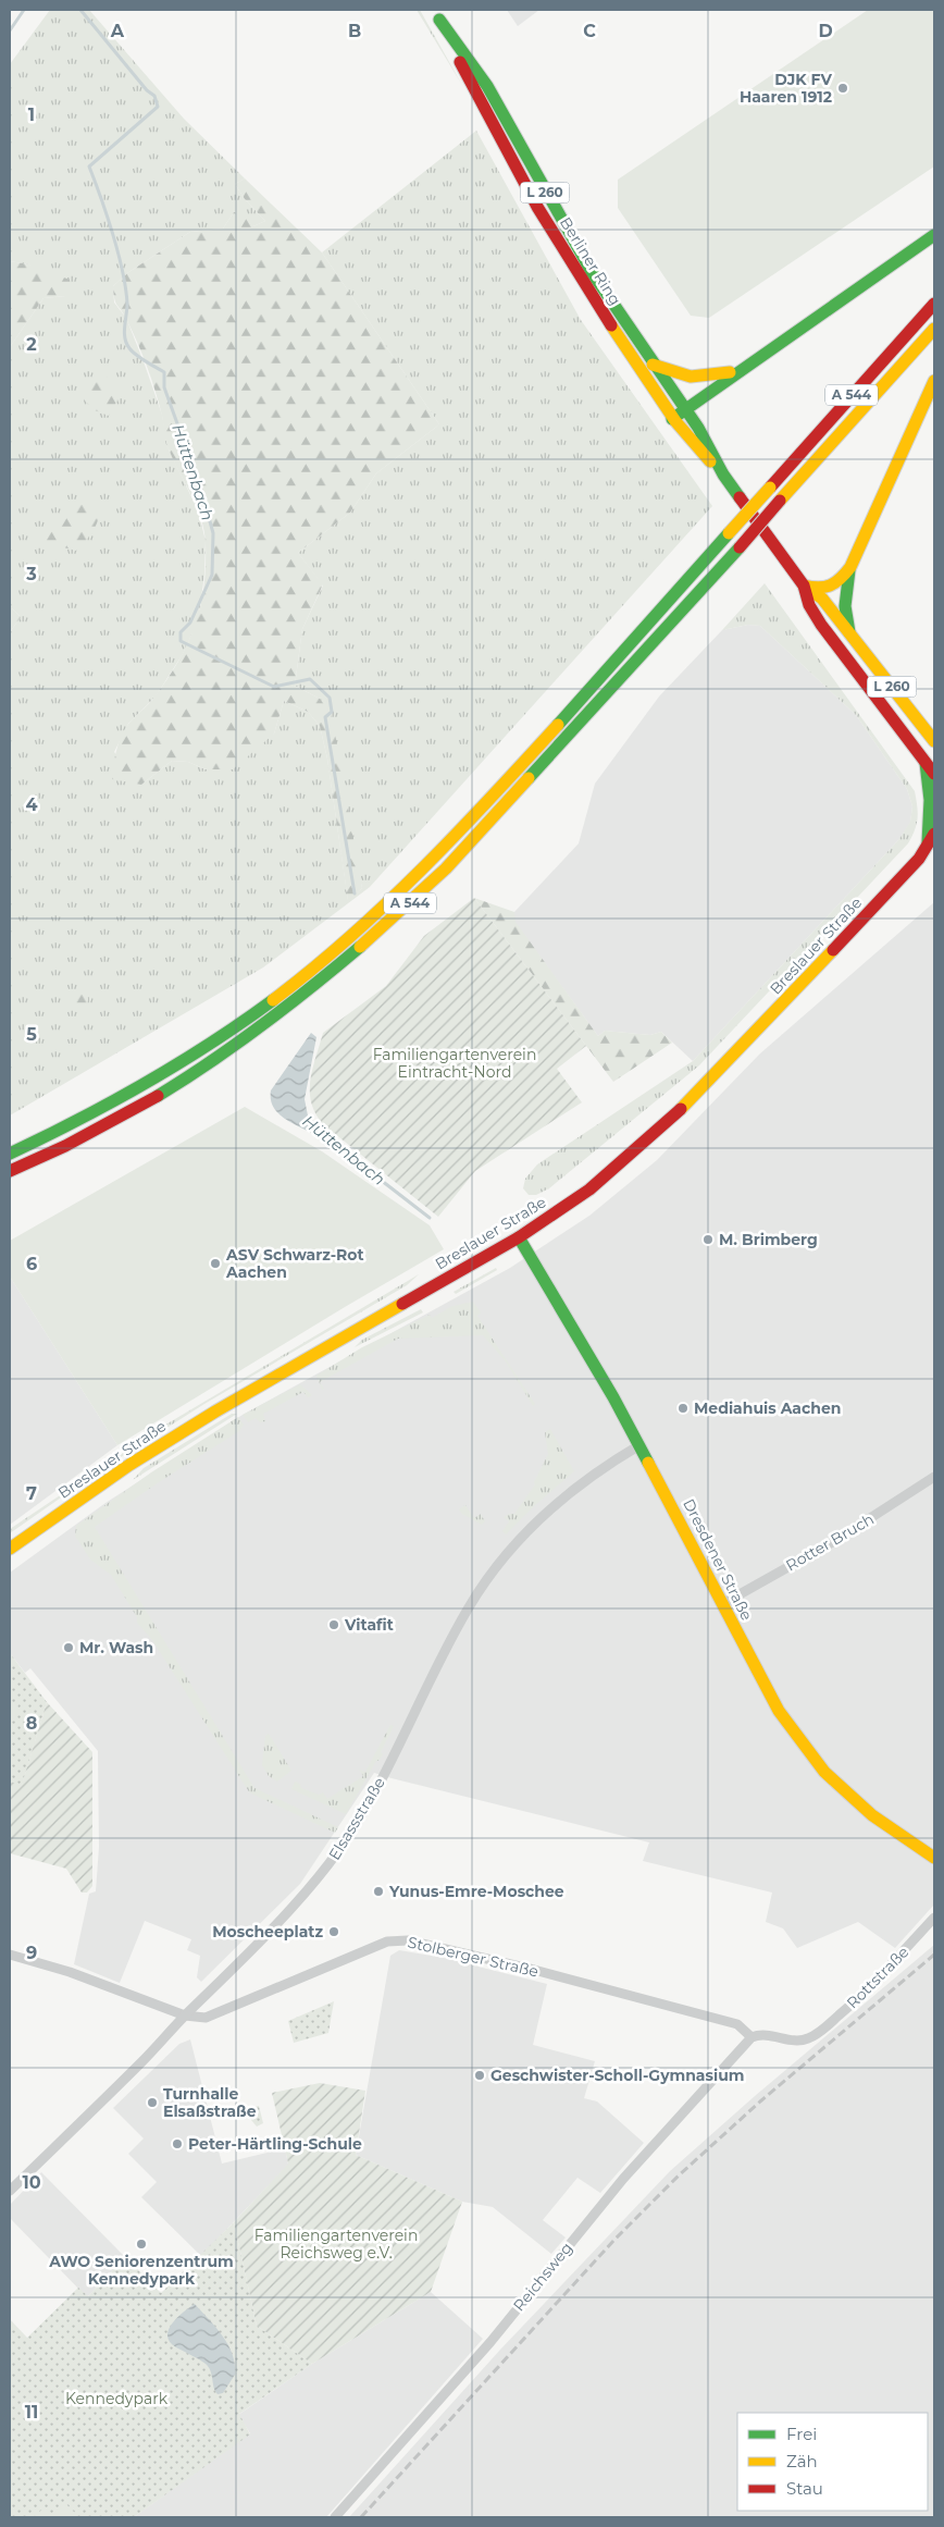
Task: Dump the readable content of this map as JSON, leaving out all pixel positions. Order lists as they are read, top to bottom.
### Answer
{
  "streets": {
    "main road": [
      "L 260",
      "Berliner Ring",
      "A 544",
      "Breslauer Straße",
      "Dresdener Straße"
    ],
    "street": [
      "Rotter Bruch",
      "Elsassstraße",
      "Stolberger Straße",
      "Rottstraße",
      "Reichsweg"
    ]
  },
  "crossings": [
    ["Breslauer Straße", "Dresdener Straße"],
    ["Rotter Bruch", "Dresdener Straße"],
    ["Dresdener Straße", "Elsassstraße"],
    ["Elsassstraße", "Stolberger Straße"],
    ["Stolberger Straße", "Rottstraße"],
    ["Stolberger Straße", "Reichsweg"],
    ["Rottstraße", "Reichsweg"]
  ],
  "water": ["Hüttenbach"],
  "parks": ["Familiengartenverein Eintracht-Nord", "Familiengartenverein Reichsweg e.V.", "Kennedypark"],
  "places": [
    "DJK FV Haaren 1912",
    "M. Brimberg",
    "ASV Schwarz-Rot Aachen",
    "Mediahuis Aachen",
    "Vitafit",
    "Mr. Wash",
    "Yunus-Emre-Moschee",
    "Moscheeplatz",
    "Geschwister-Scholl-Gymnasium",
    "Turnhalle Elsaßstraße",
    "Peter-Härtling-Schule",
    "AWO Seniorenzentrum Kennedypark"
  ],
  "legend": ["Frei", "Zäh", "Stau"],
  "grid": {
    "columns": [
      "A",
      "B",
      "C",
      "D"
    ],
    "rows": [
      "1",
      "2",
      "3",
      "4",
      "5",
      "6",
      "7",
      "8",
      "9",
      "10",
      "11"
    ]
  }
}
